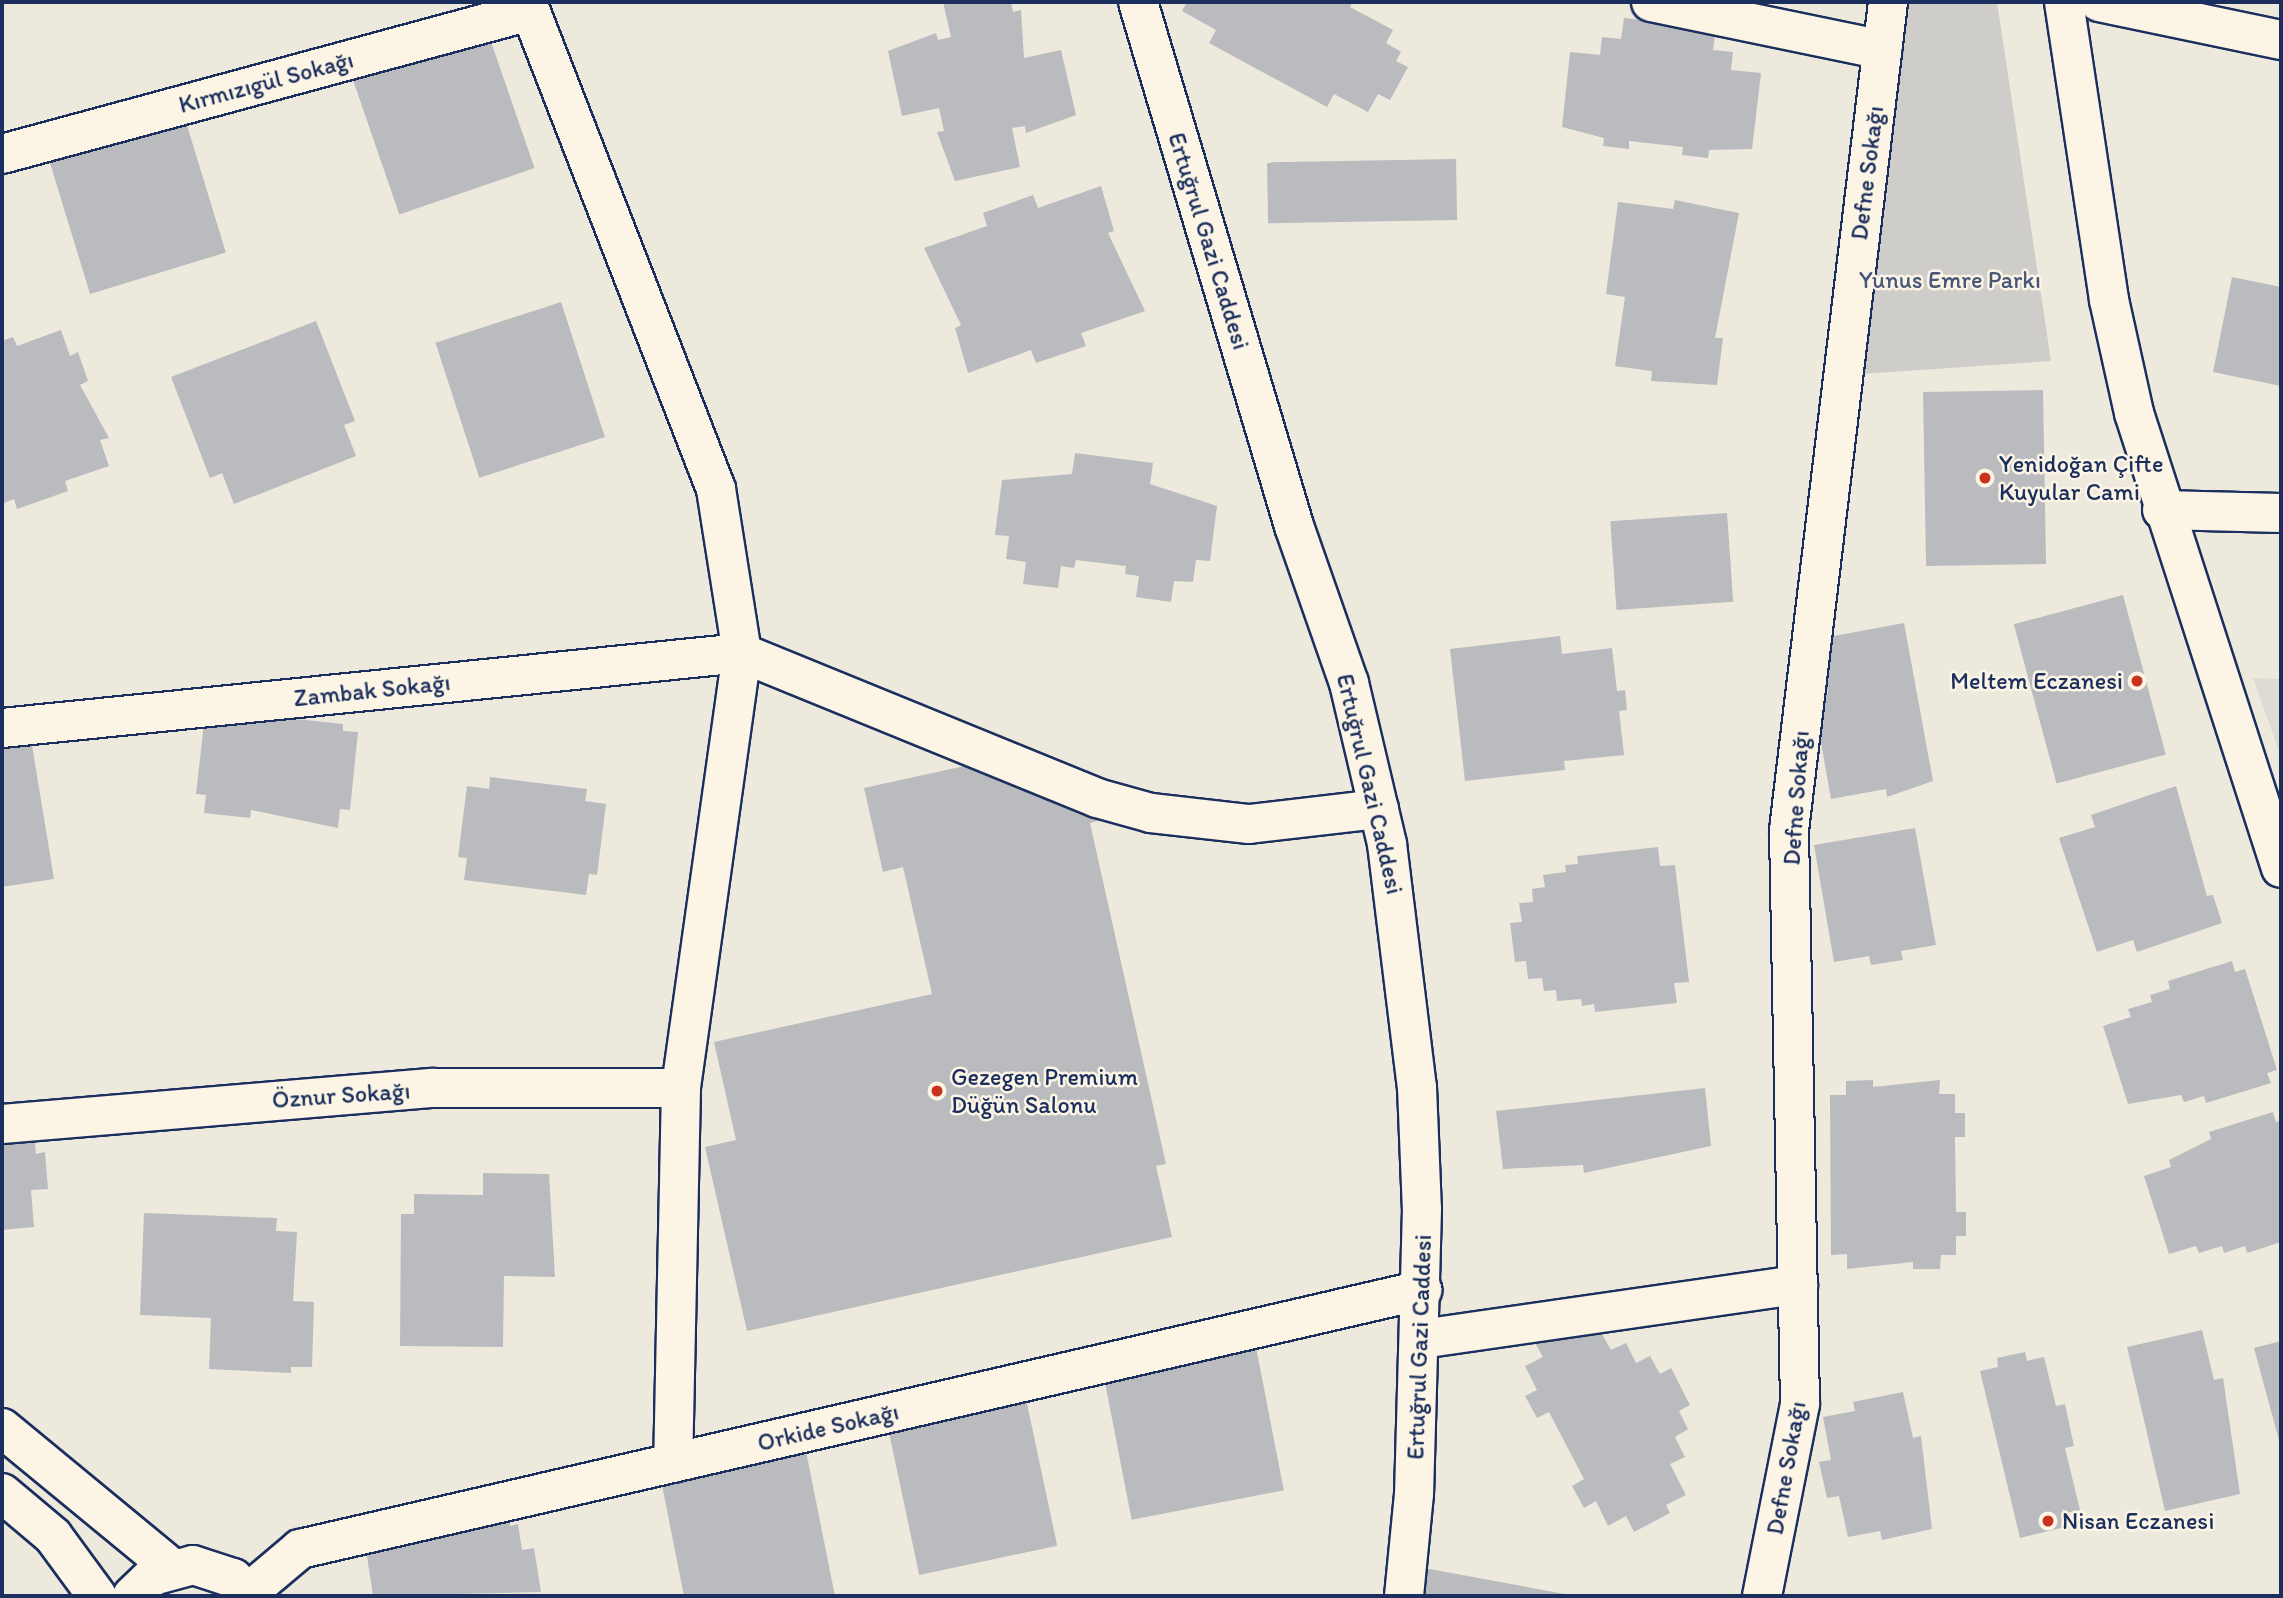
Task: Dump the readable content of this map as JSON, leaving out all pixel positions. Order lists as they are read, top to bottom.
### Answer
{
  "streets": {
    "street": [
      "Kırmızıgül Sokağı",
      "Defne Sokağı",
      "Ertuğrul Gazi Caddesi",
      "Zambak Sokağı",
      "Öznur Sokağı",
      "Orkide Sokağı"
    ]
  },
  "crossings": [
    ["Ertuğrul Gazi Caddesi", "Orkide Sokağı"]
  ],
  "parks": ["Yunus Emre Parkı"],
  "places": [
    "Yenidoğan Çifte Kuyular Cami",
    "Meltem Eczanesi",
    "Gezegen Premium Düğün Salonu",
    "Nisan Eczanesi"
  ]
}
